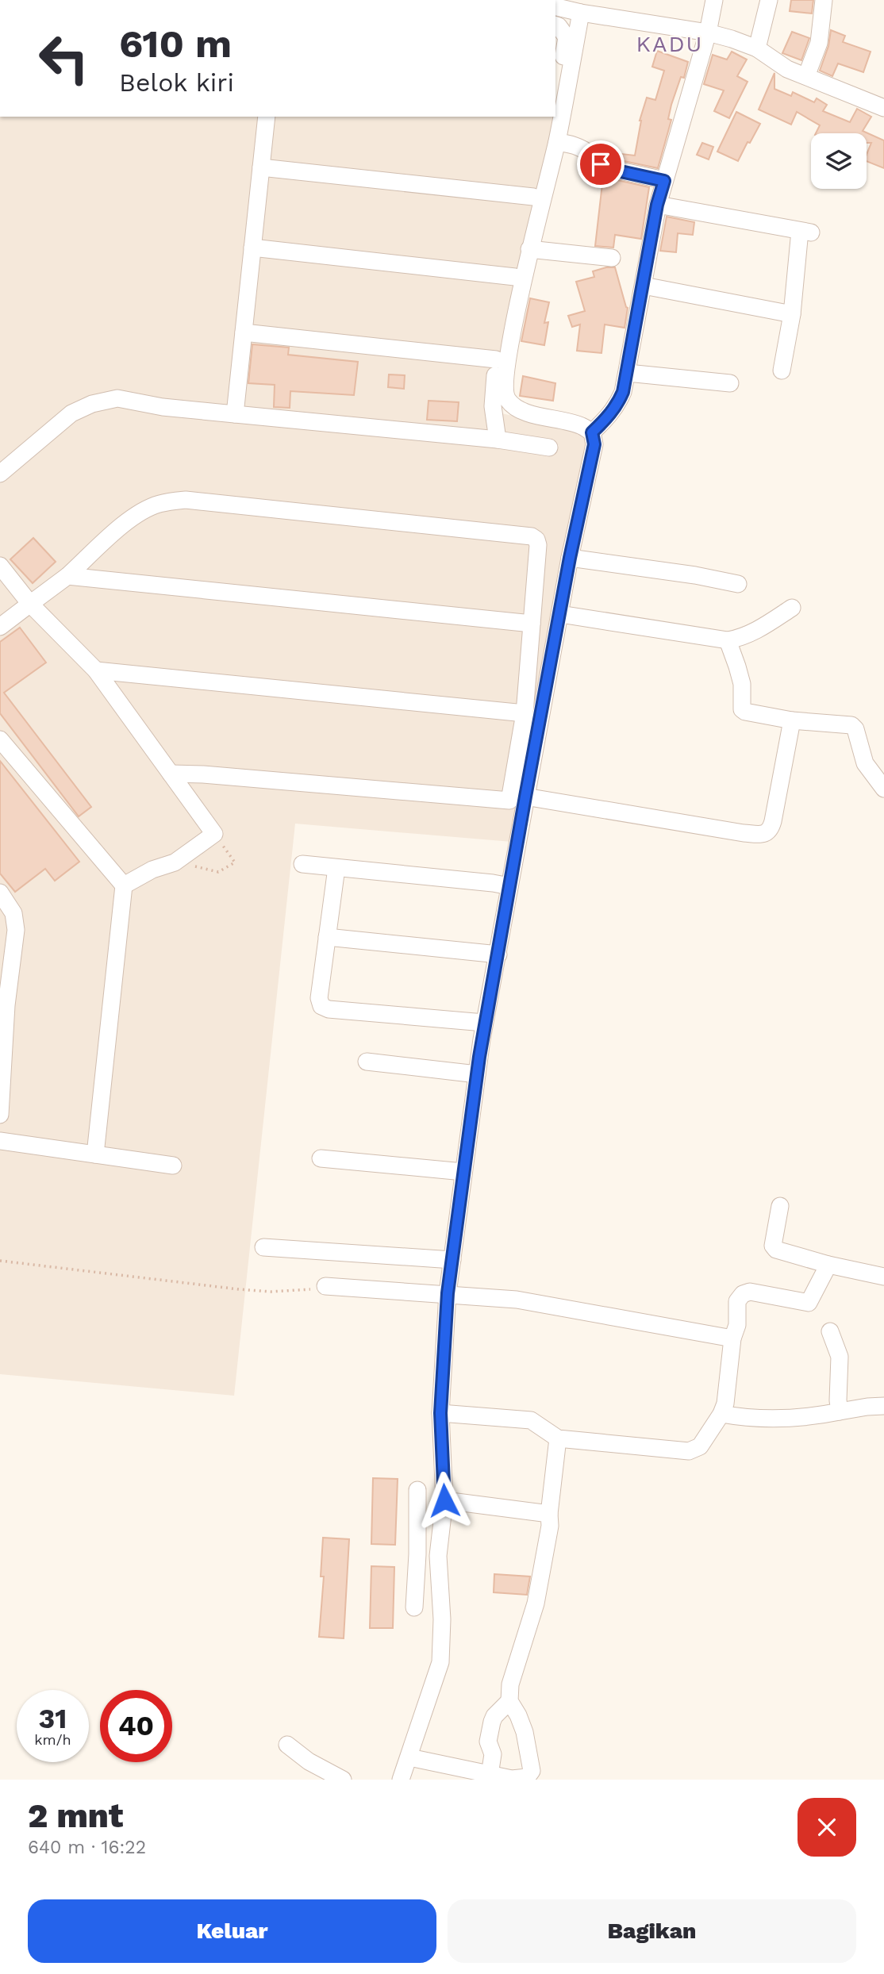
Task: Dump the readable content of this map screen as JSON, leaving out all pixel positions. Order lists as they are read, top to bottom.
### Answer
{
  "districts": ["KADU"],
  "page": {
    "turn": ["610 m", "Belok kiri"],
    "speed": "31 km/h",
    "limit": "40",
    "heading": ["2 mnt", "640 m · 16:22"],
    "buttons": ["Keluar", "Bagikan"]
  }
}
